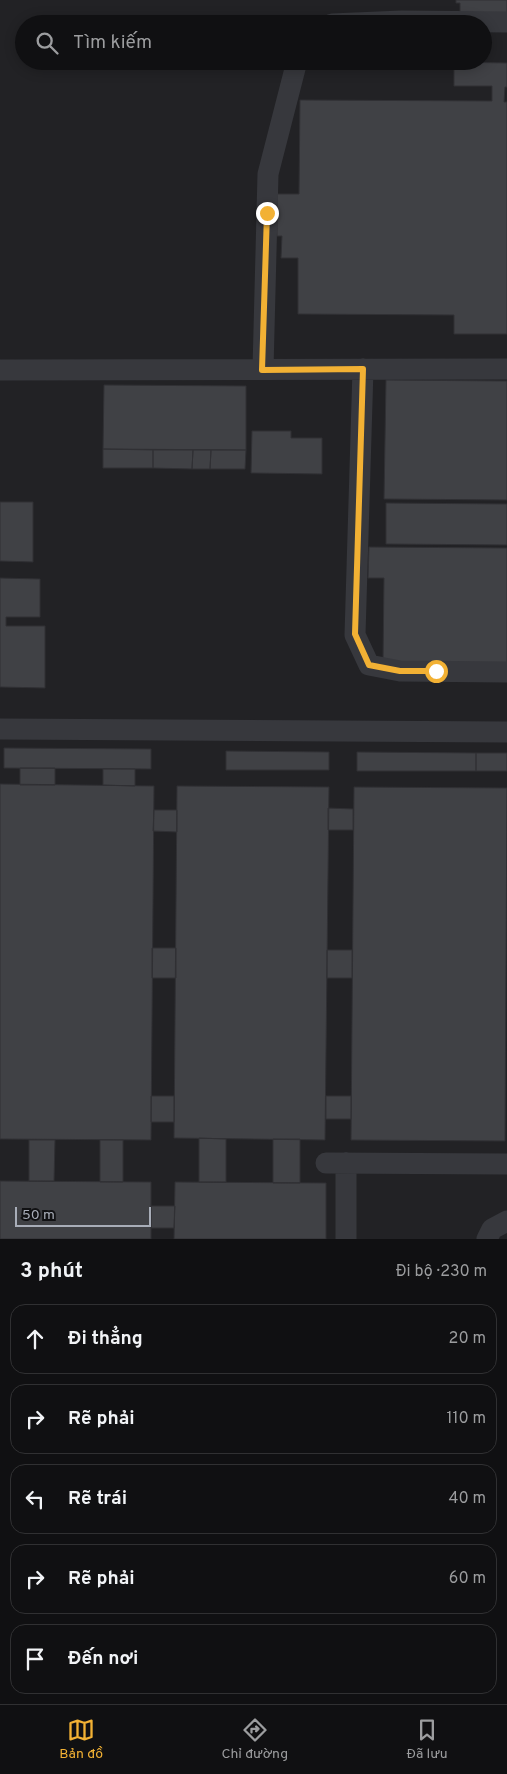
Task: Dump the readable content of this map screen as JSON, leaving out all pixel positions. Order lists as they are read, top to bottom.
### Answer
{
  "scale_bar": "50 m",
  "page": {
    "search": "Tìm kiếm",
    "scale": "50 m",
    "heading": ["3 phút", "Đi bộ · 230 m"],
    "list": [
      ["Đi thẳng", "20 m"],
      ["Rẽ phải", "110 m"],
      ["Rẽ trái", "40 m"],
      ["Rẽ phải", "60 m"],
      "Đến nơi"
    ],
    "nav": ["Bản đồ", "Chỉ đường", "Đã lưu"]
  }
}
